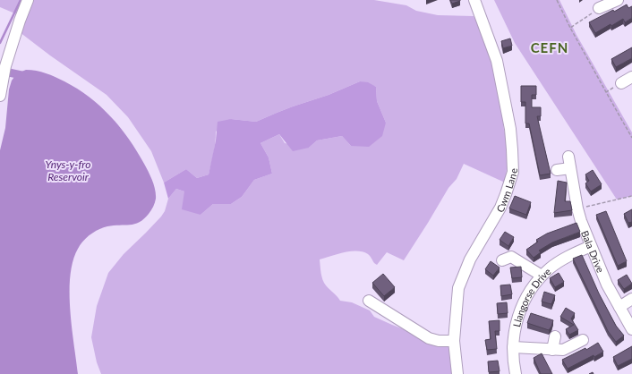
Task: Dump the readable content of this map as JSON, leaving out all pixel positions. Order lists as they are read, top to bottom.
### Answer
{
  "streets": {
    "street": ["Cwm Lane", "Bala Drive", "Llangorse Drive"]
  },
  "crossings": [
    ["Bala Drive", "Llangorse Drive"]
  ],
  "districts": ["CEFN"],
  "water": ["Ynys-y-fro Reservoir"]
}
